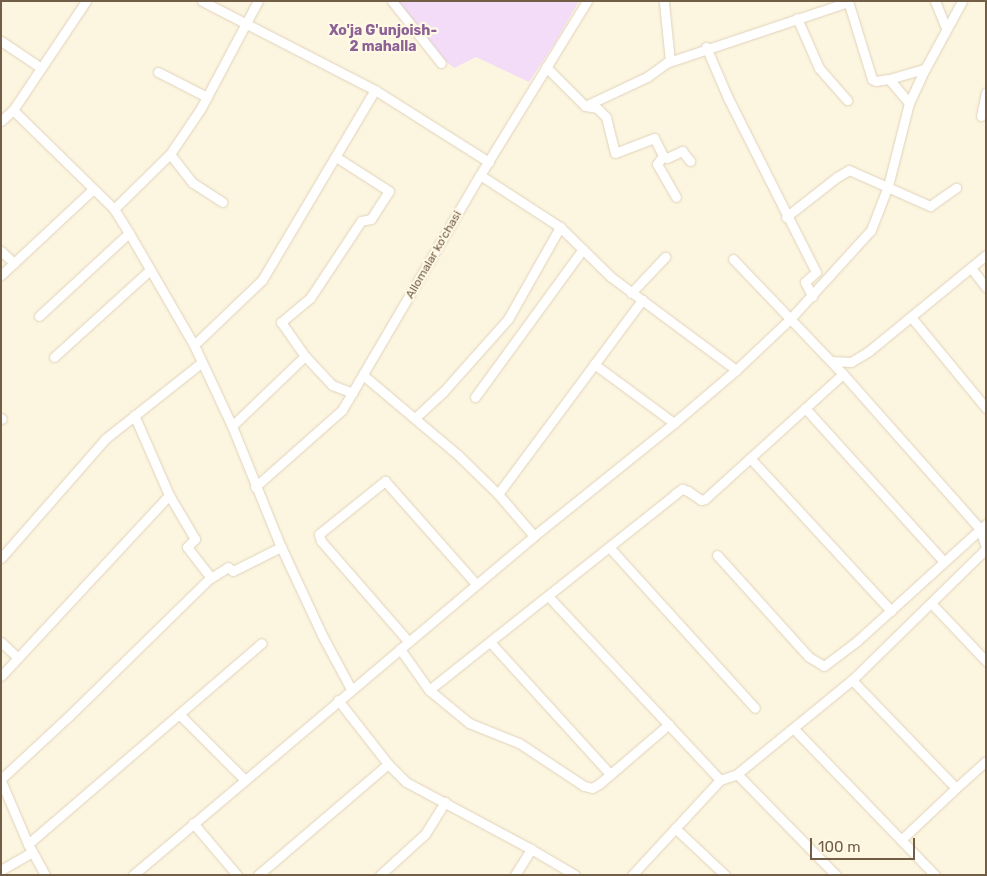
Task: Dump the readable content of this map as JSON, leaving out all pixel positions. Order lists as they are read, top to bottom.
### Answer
{
  "streets": {
    "street": ["Allomalar ko'chasi"]
  },
  "districts": ["Xo'ja G'unjoish- 2 mahalla"],
  "scale_bar": "100 m"
}
